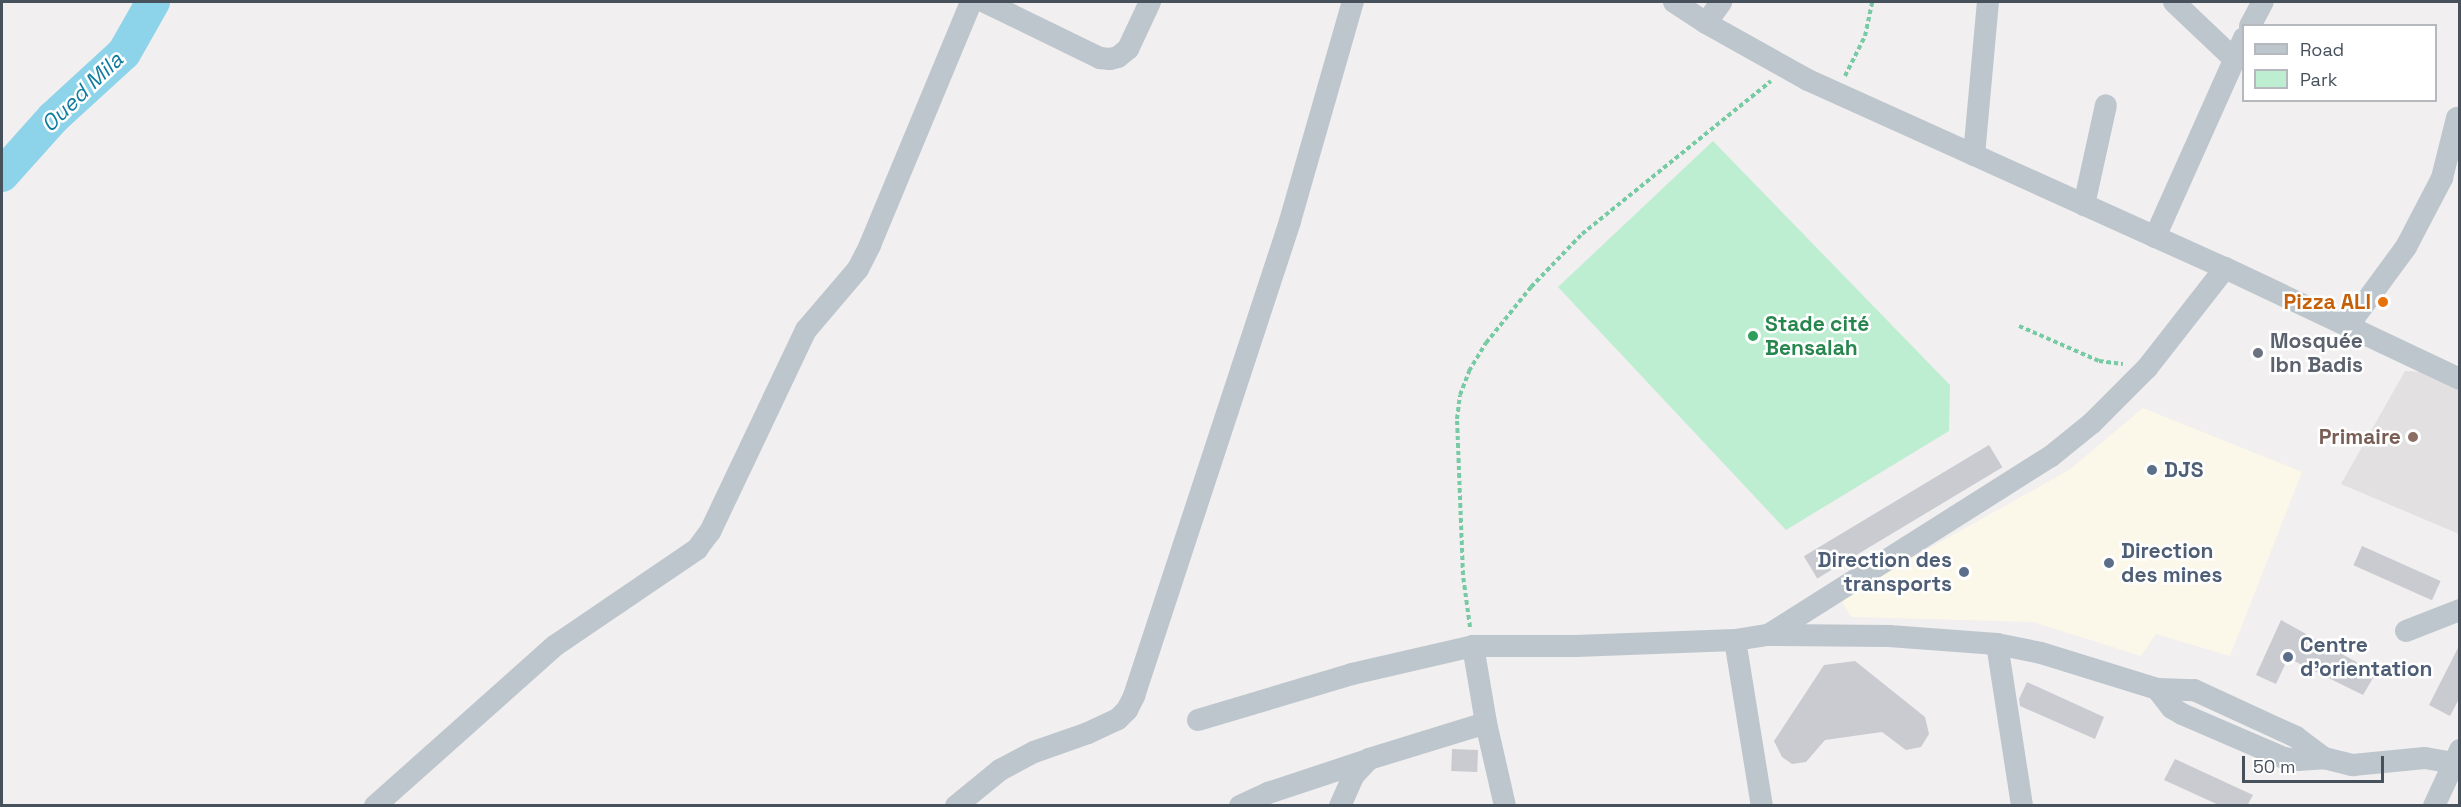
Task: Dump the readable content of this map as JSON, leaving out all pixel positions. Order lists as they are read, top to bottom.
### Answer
{
  "water": ["Oued Mila"],
  "places": [
    "Pizza ALI",
    "Stade cité Bensalah",
    "Mosquée Ibn Badis",
    "Primaire",
    "DJS",
    "Direction des mines",
    "Direction des transports",
    "Centre d'orientation"
  ],
  "legend": ["Road", "Park"],
  "scale_bar": "50 m"
}
